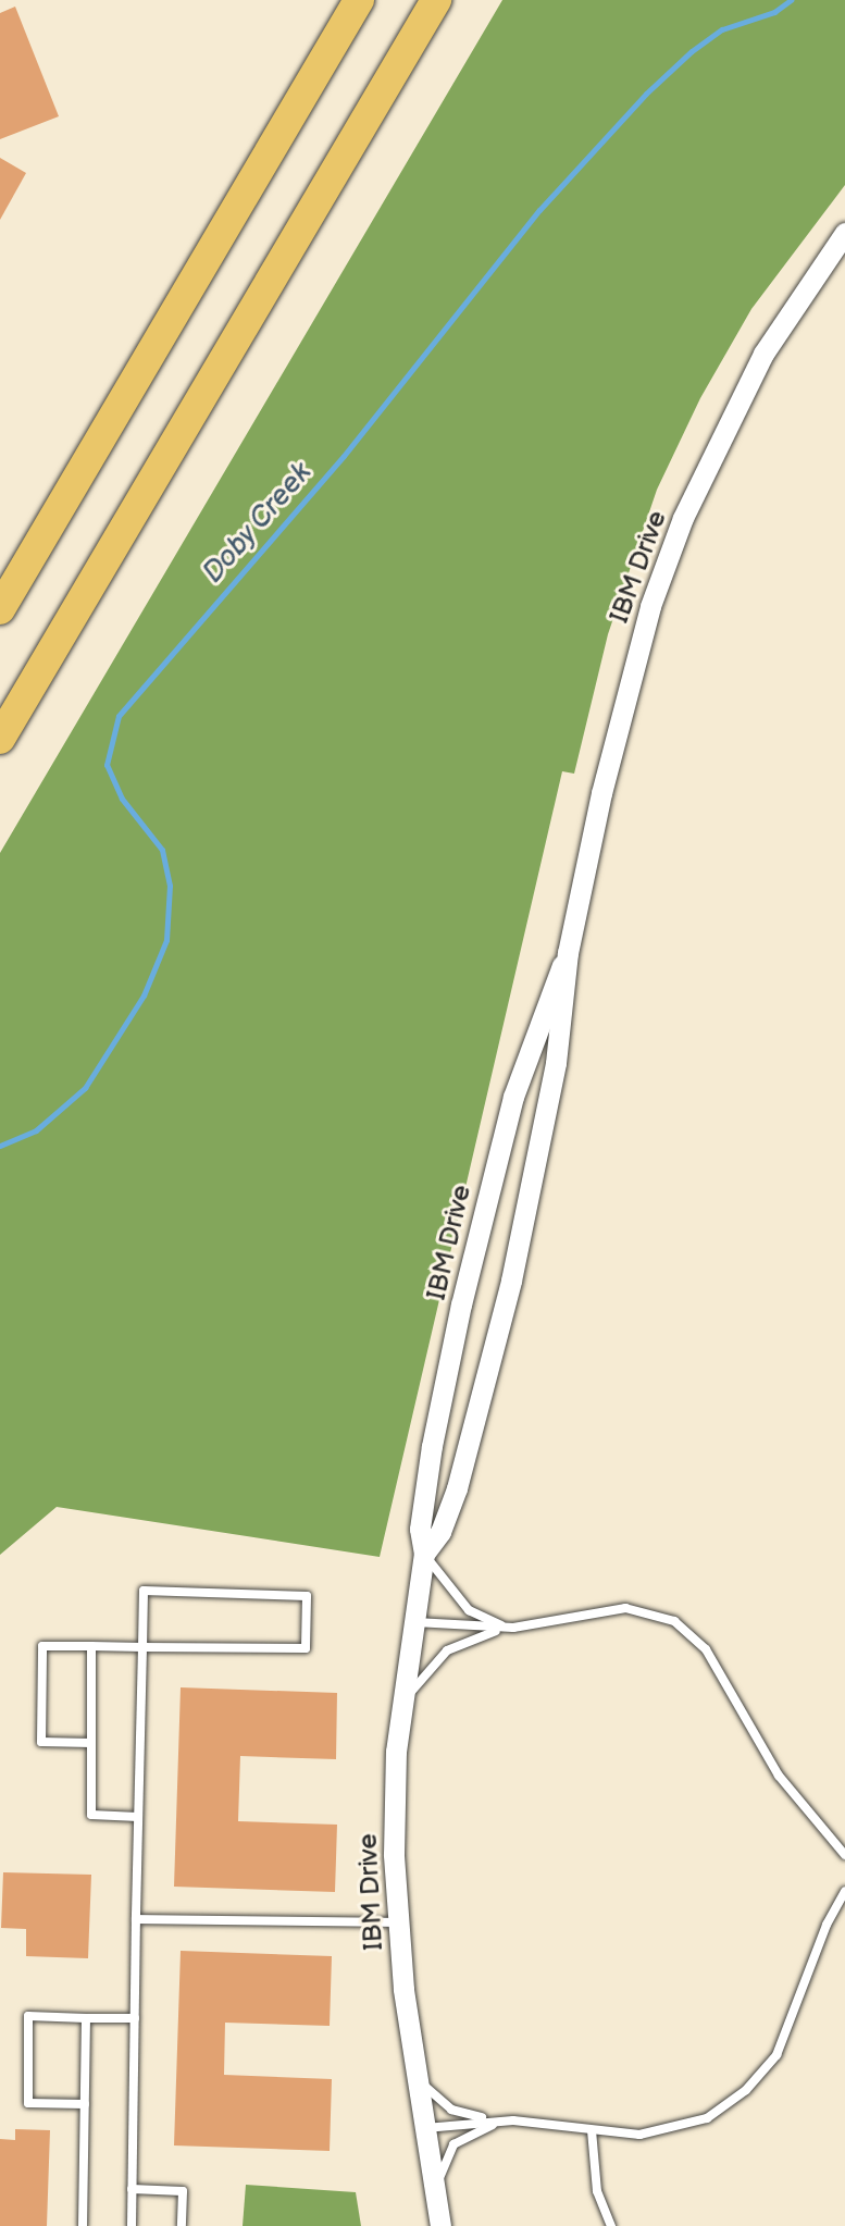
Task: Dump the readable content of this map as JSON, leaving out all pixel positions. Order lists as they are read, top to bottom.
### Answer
{
  "streets": {
    "street": ["IBM Drive"]
  },
  "water": ["Doby Creek"]
}
